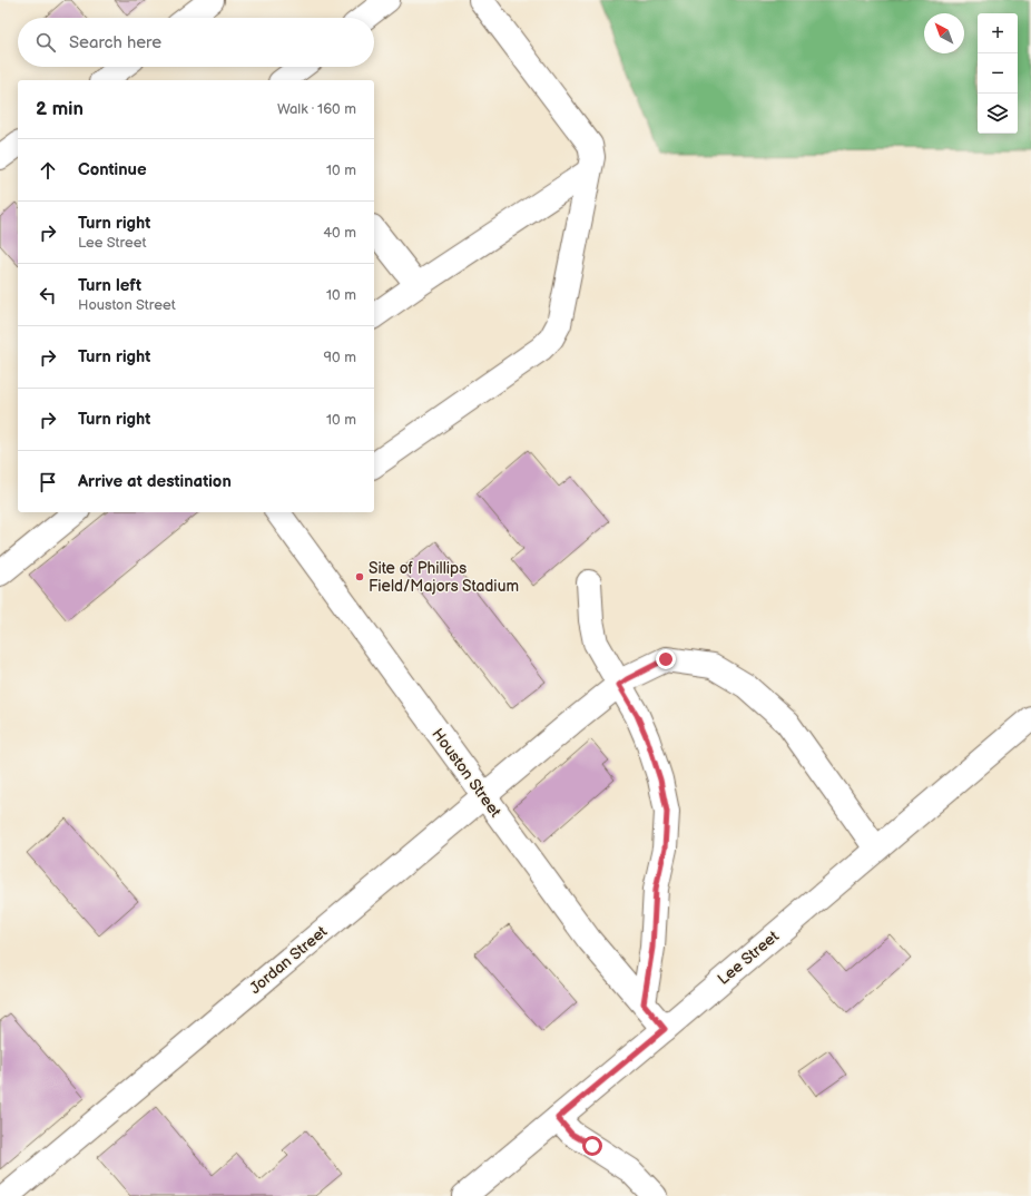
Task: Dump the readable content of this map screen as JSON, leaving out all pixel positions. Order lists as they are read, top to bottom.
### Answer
{
  "streets": {
    "street": ["Houston Street", "Lee Street", "Jordan Street"]
  },
  "crossings": [
    ["Houston Street", "Lee Street"],
    ["Houston Street", "Jordan Street"],
    ["Lee Street", "Jordan Street"]
  ],
  "places": ["Site of Phillips Field/Majors Stadium"],
  "north": "top left",
  "page": {
    "map_buttons": ["+", "−"],
    "search": "Search here",
    "heading": ["2 min", "Walk · 160 m"],
    "list": [
      ["Continue", "10 m"],
      ["Turn right", "Lee Street", "40 m"],
      ["Turn left", "Houston Street", "10 m"],
      ["Turn right", "90 m"],
      ["Turn right", "10 m"],
      "Arrive at destination"
    ]
  }
}
